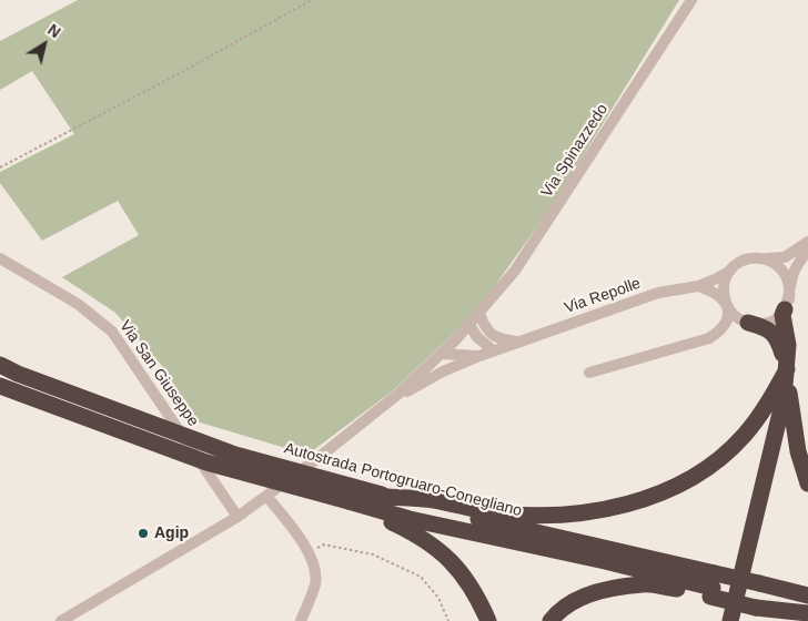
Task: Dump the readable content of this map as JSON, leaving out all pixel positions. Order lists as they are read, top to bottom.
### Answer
{
  "streets": {
    "highway": ["Autostrada Portogruaro-Conegliano"],
    "street": ["Via Spinazzedo", "Via Repolle", "Via San Giuseppe"]
  },
  "crossings": [
    ["Via Spinazzedo", "Via Repolle"]
  ],
  "places": ["Agip"],
  "north": "top right"
}
